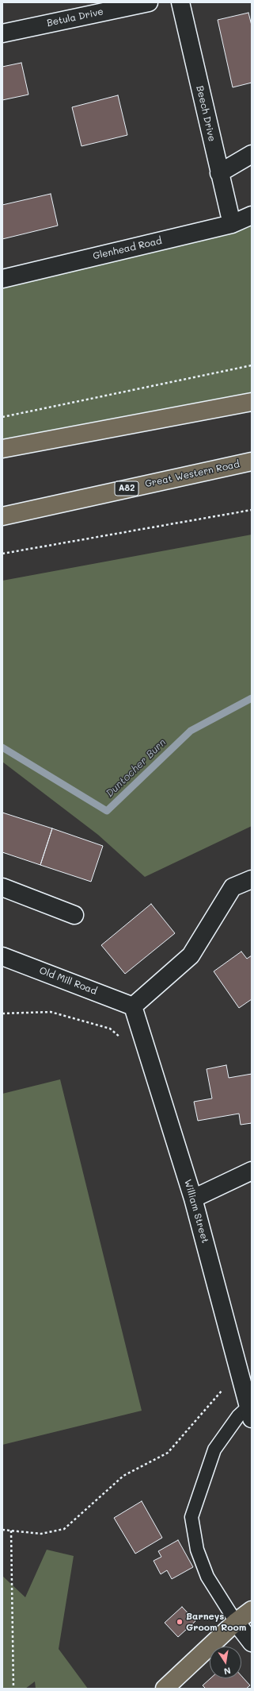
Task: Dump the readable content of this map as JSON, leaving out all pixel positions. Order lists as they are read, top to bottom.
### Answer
{
  "streets": {
    "main road": ["Great Western Road", "A82"],
    "street": [
      "Betula Drive",
      "Beech Drive",
      "Glenhead Road",
      "Old Mill Road",
      "William Street"
    ]
  },
  "crossings": [
    ["Beech Drive", "Glenhead Road"],
    ["Old Mill Road", "William Street"]
  ],
  "water": ["Duntocher Burn"],
  "places": ["Barneys Groom Room"],
  "north": "bottom"
}
